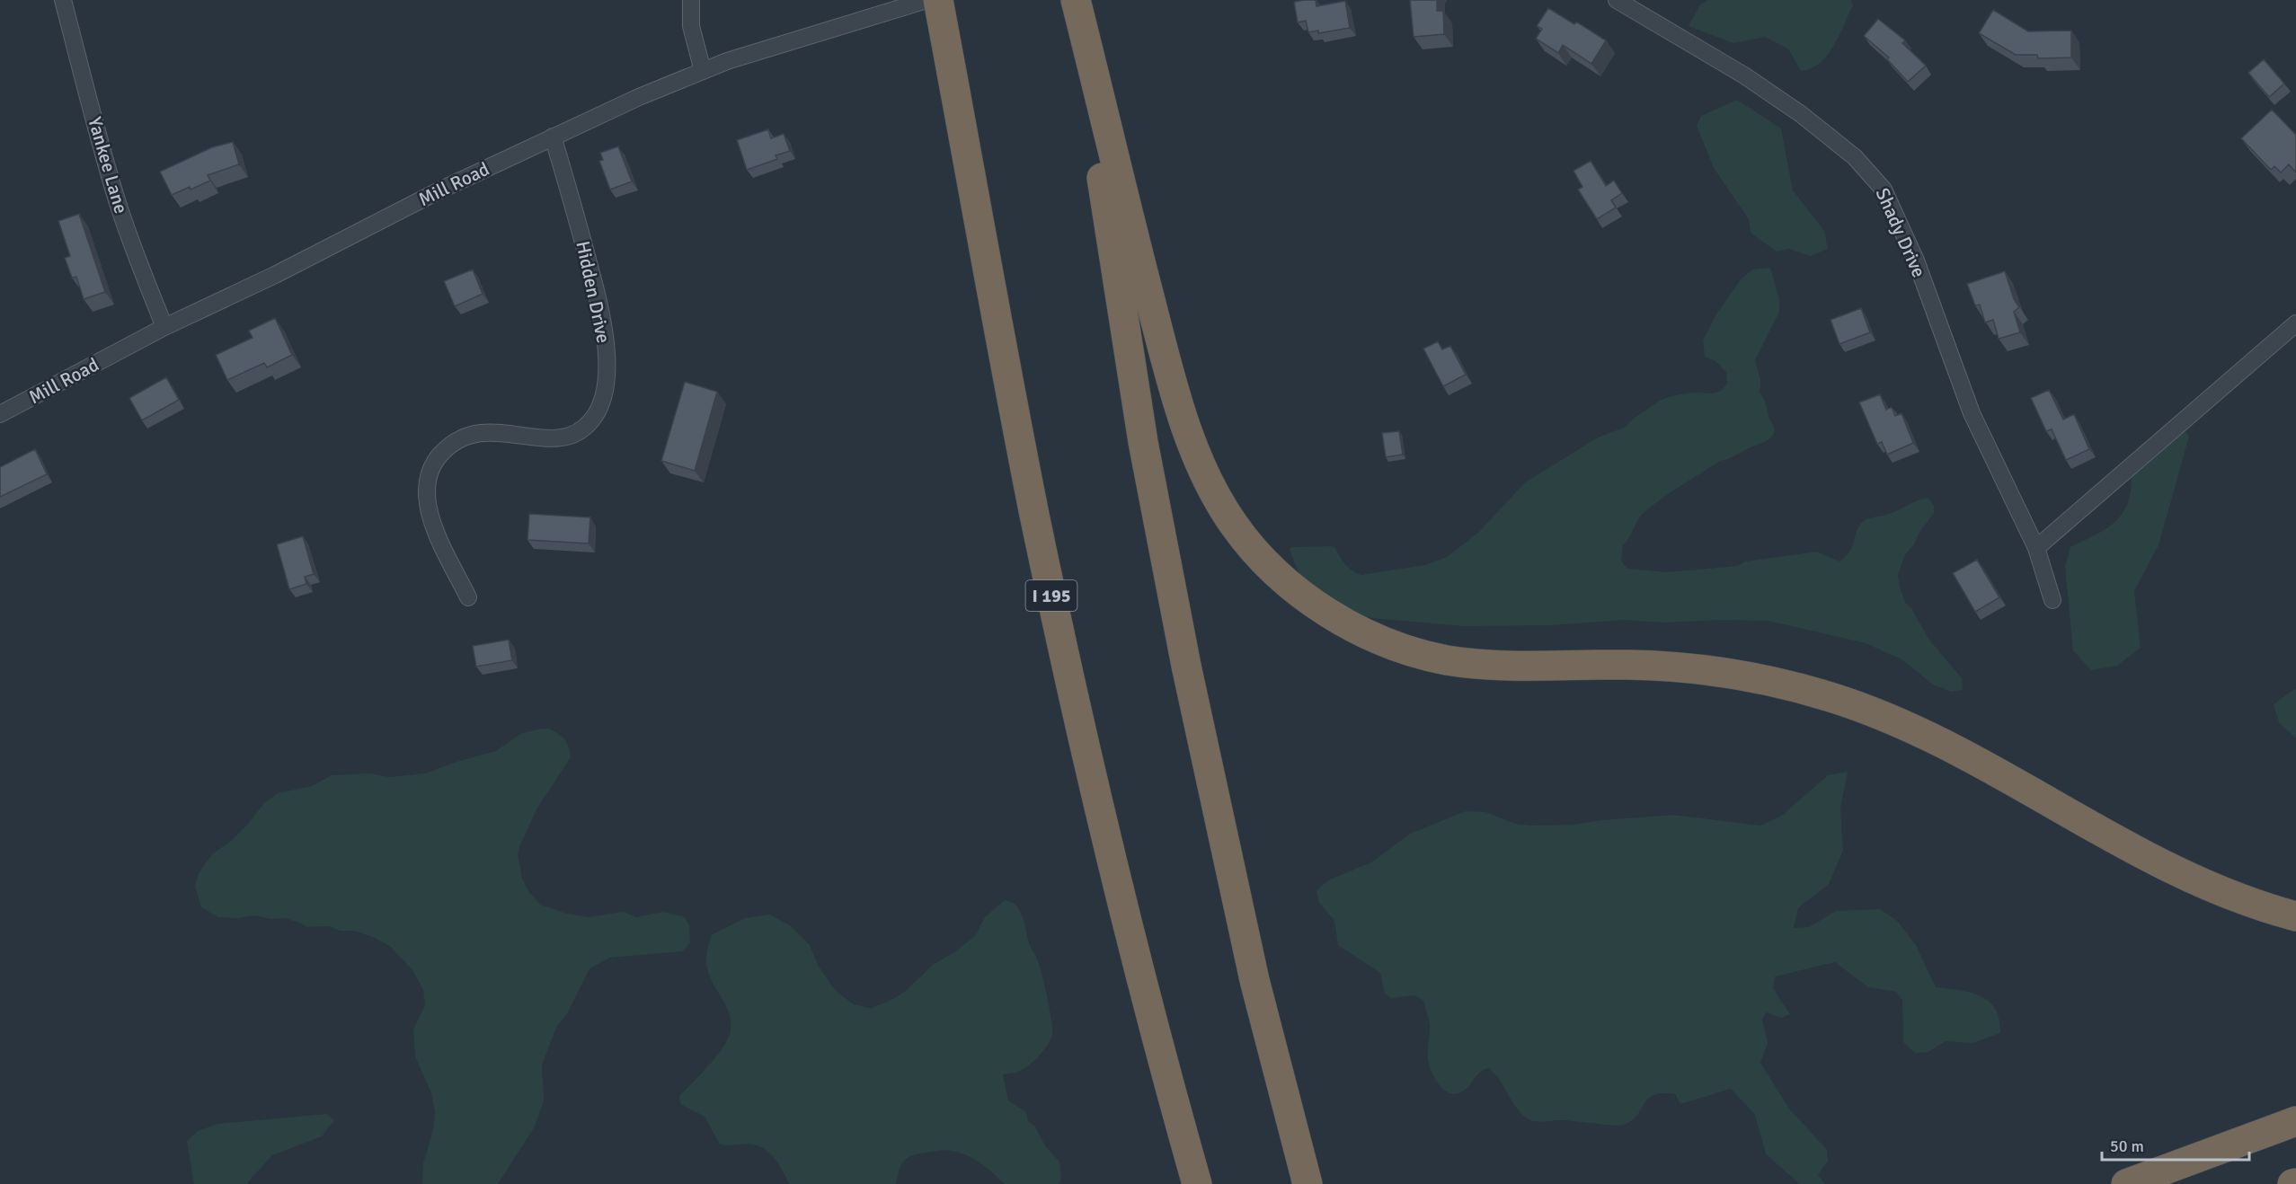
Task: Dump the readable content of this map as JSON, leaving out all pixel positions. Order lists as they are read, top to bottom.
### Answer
{
  "streets": {
    "highway": ["I 195"],
    "street": [
      "Yankee Lane",
      "Mill Road",
      "Shady Drive",
      "Hidden Drive"
    ]
  },
  "crossings": [
    ["Yankee Lane", "Mill Road"],
    ["Mill Road", "Hidden Drive"]
  ],
  "scale_bar": "50 m"
}
